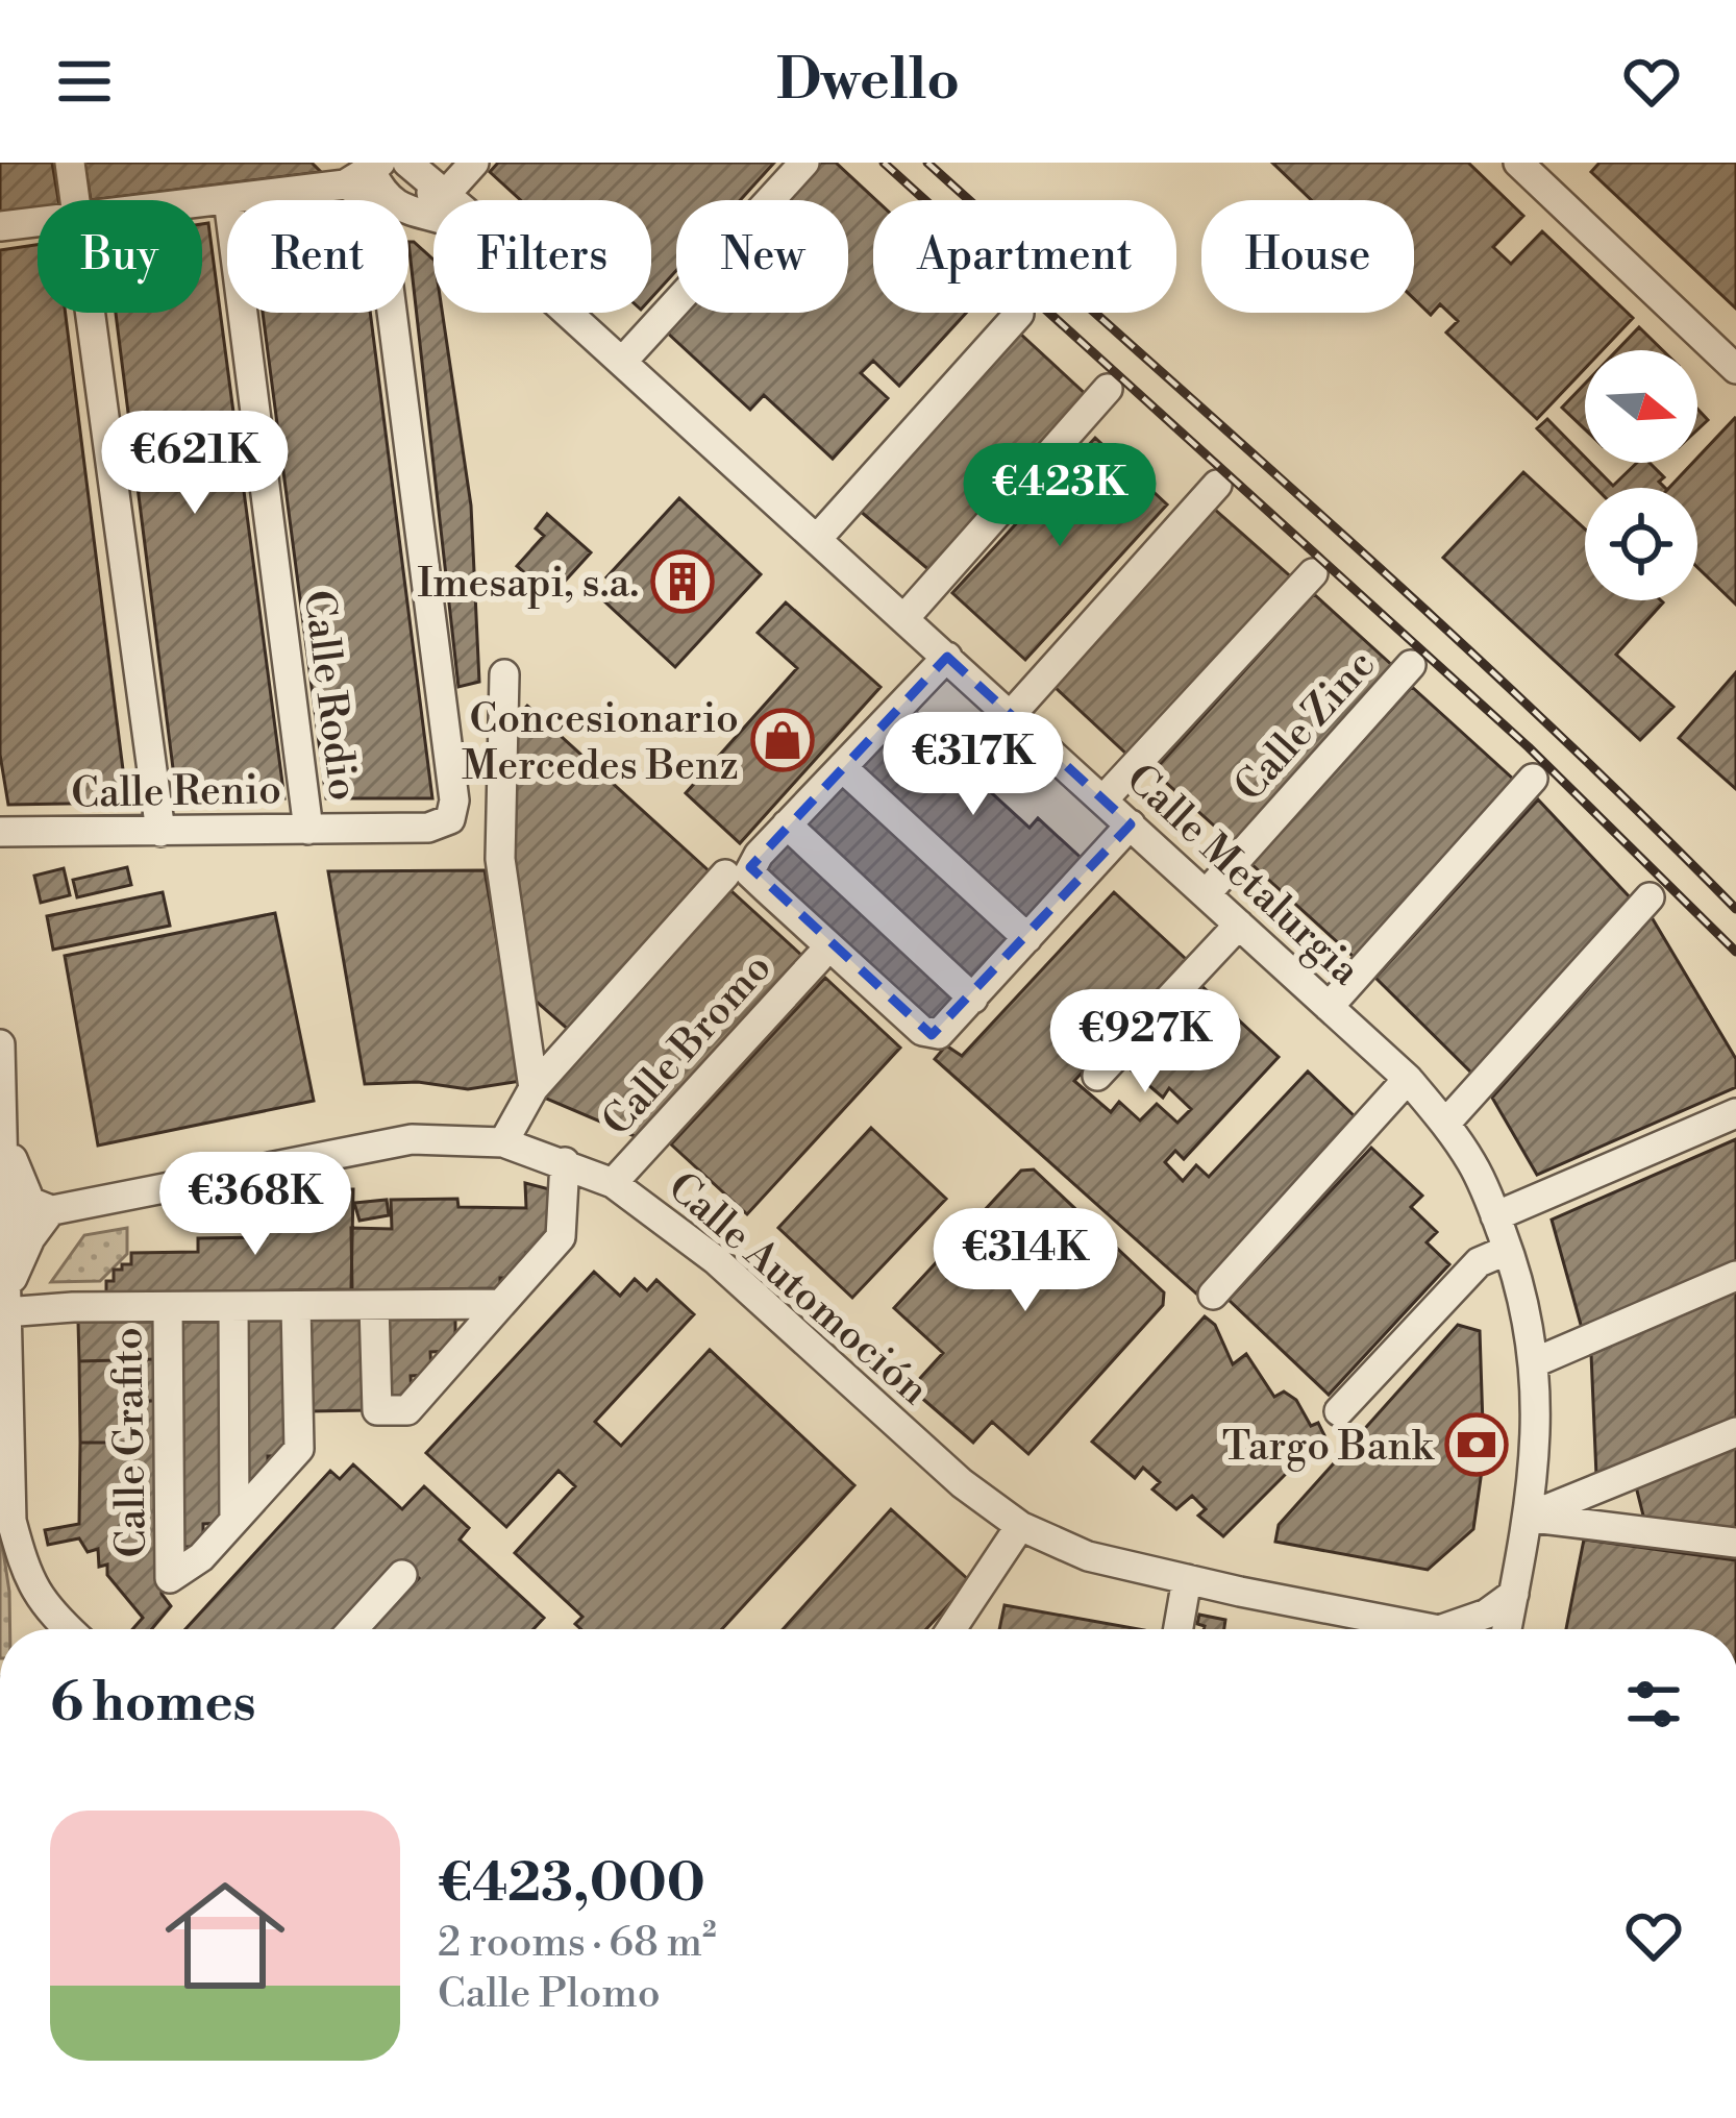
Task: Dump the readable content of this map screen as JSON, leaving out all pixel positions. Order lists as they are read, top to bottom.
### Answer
{
  "streets": {
    "street": [
      "Calle Rodio",
      "Calle Zinc",
      "Calle Renio",
      "Calle Metalurgia",
      "Calle Bromo",
      "Calle Automoción",
      "Calle Grafito"
    ]
  },
  "crossings": [
    ["Calle Rodio", "Calle Renio"],
    ["Calle Zinc", "Calle Metalurgia"],
    ["Calle Bromo", "Calle Automoción"]
  ],
  "places": {
    "building": ["Imesapi, s.a."],
    "shop": ["Concesionario Mercedes Benz"],
    "bank": ["Targo Bank"]
  },
  "north": "right",
  "page": {
    "header": "Dwello",
    "chip": [
      "Buy",
      "Rent",
      "Filters",
      "New",
      "Apartment",
      "House"
    ],
    "price": [
      "€621K",
      "€423K",
      "€317K",
      "€927K",
      "€368K",
      "€314K"
    ],
    "heading": "6 homes",
    "list": [
      {
        "name": "€423,000",
        "note": "2 rooms · 68 m² · Calle Plomo"
      }
    ]
  }
}
